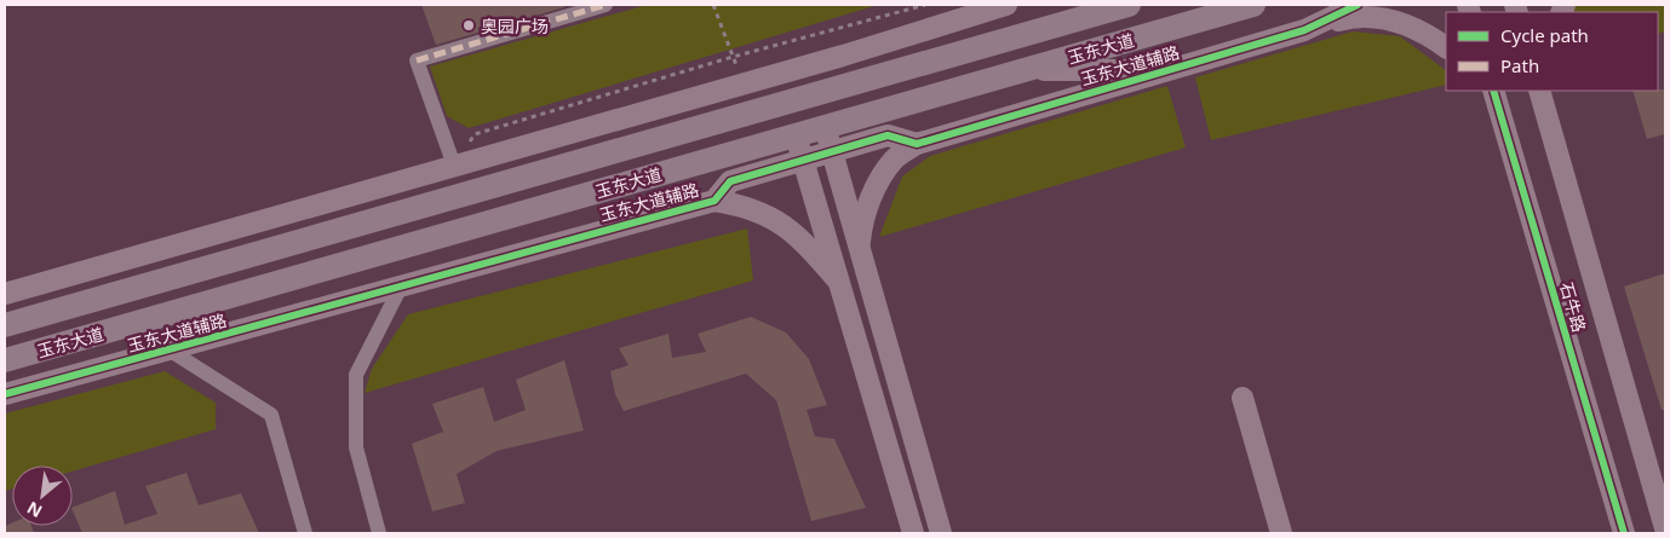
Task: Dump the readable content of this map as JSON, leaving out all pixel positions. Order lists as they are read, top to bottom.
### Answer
{
  "streets": {
    "main road": ["玉东大道"],
    "street": ["玉东大道辅路", "石牛路"]
  },
  "places": ["奥园广场"],
  "legend": ["Cycle path", "Path"],
  "north": "bottom left"
}
